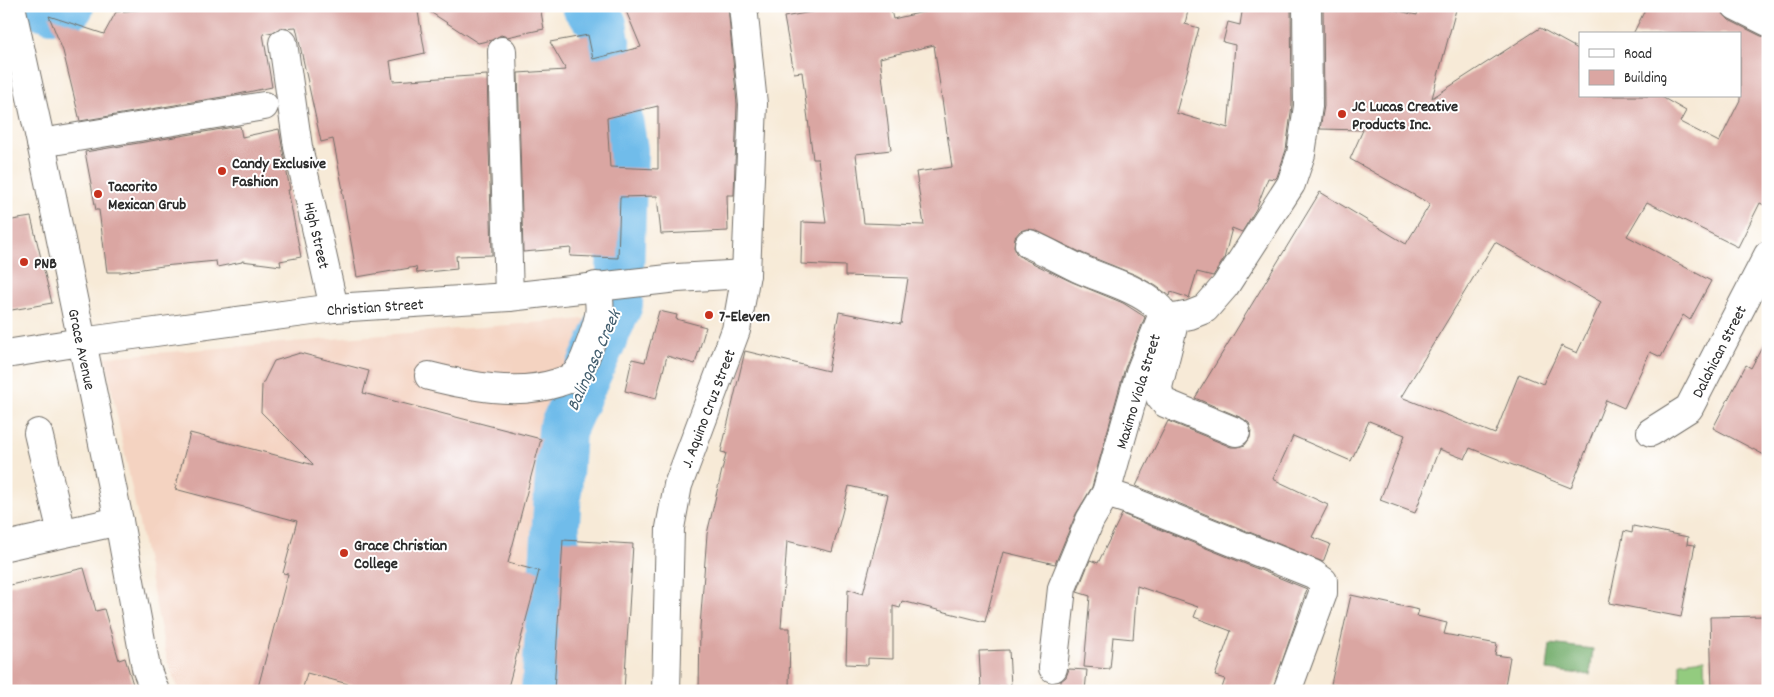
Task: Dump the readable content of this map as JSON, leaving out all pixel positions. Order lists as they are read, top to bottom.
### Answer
{
  "streets": {
    "street": [
      "High Street",
      "Christian Street",
      "Grace Avenue",
      "Dalahican Street",
      "Maximo Viola Street",
      "J. Aquino Cruz Street"
    ]
  },
  "crossings": [
    ["High Street", "Christian Street"],
    ["Christian Street", "Grace Avenue"],
    ["Christian Street", "J. Aquino Cruz Street"]
  ],
  "water": ["Balingasa Creek"],
  "places": [
    "JC Lucas Creative Products Inc.",
    "Candy Exclusive Fashion",
    "Tacorito Mexican Grub",
    "PNB",
    "7-Eleven",
    "Grace Christian College"
  ],
  "legend": ["Road", "Building"]
}
